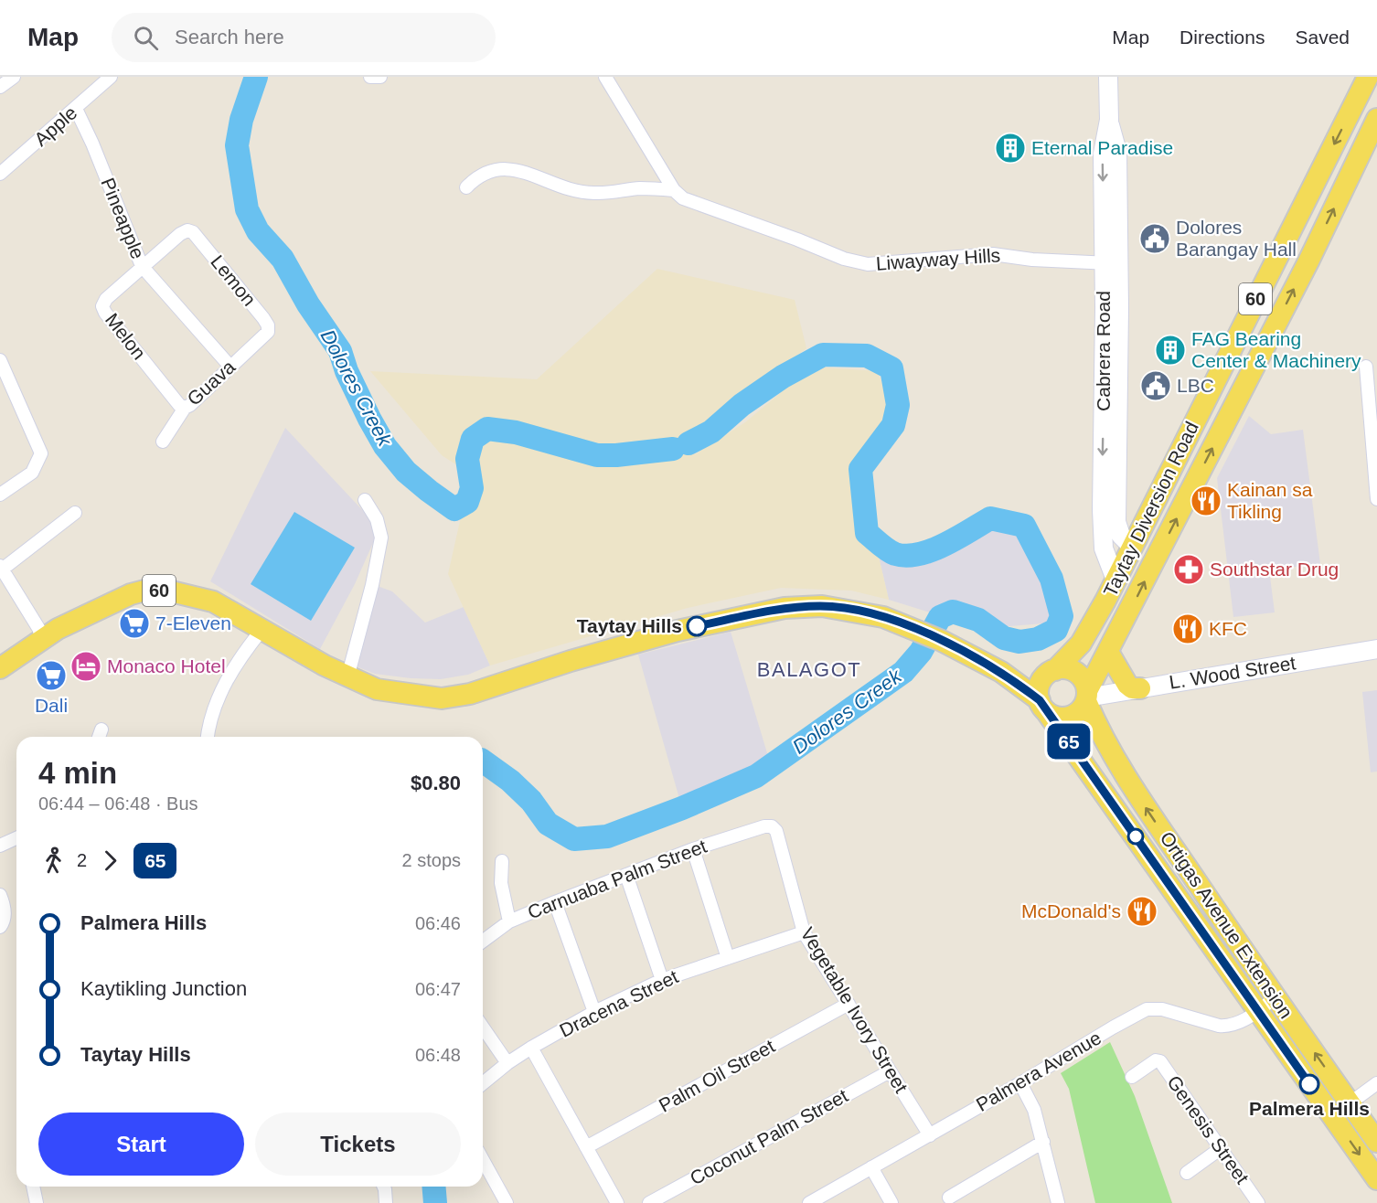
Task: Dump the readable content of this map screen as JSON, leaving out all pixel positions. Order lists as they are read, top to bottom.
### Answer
{
  "streets": {
    "main road": [
      "60",
      "Cabrera Road",
      "Taytay Diversion Road",
      "L. Wood Street",
      "Ortigas Avenue Extension"
    ],
    "street": [
      "Apple",
      "Pineapple",
      "Liwayway Hills",
      "Lemon",
      "Melon",
      "Guava",
      "Carnuaba Palm Street",
      "Dracena Street",
      "Vegetable Ivory Street",
      "Palmera Avenue",
      "Palm Oil Street",
      "Genesis Street",
      "Coconut Palm Street"
    ]
  },
  "crossings": [
    ["Apple", "Pineapple"],
    ["Pineapple", "Melon"],
    ["Pineapple", "Guava"],
    ["Liwayway Hills", "Cabrera Road"],
    ["Lemon", "Melon"],
    ["Lemon", "Guava"],
    ["60", "Taytay Diversion Road"],
    ["60", "L. Wood Street"],
    ["60", "Ortigas Avenue Extension"],
    ["Melon", "Guava"],
    ["Cabrera Road", "Taytay Diversion Road"],
    ["Taytay Diversion Road", "L. Wood Street"],
    ["Taytay Diversion Road", "Ortigas Avenue Extension"],
    ["L. Wood Street", "Ortigas Avenue Extension"],
    ["Carnuaba Palm Street", "Vegetable Ivory Street"],
    ["Ortigas Avenue Extension", "Palmera Avenue"],
    ["Dracena Street", "Vegetable Ivory Street"],
    ["Vegetable Ivory Street", "Palmera Avenue"],
    ["Vegetable Ivory Street", "Palm Oil Street"],
    ["Vegetable Ivory Street", "Coconut Palm Street"]
  ],
  "districts": ["BALAGOT"],
  "water": ["Dolores Creek"],
  "places": {
    "building": ["Eternal Paradise", "FAG Bearing Center & Machinery"],
    "public building": ["Dolores Barangay Hall", "LBC"],
    "restaurant": ["Kainan sa Tikling", "KFC", "McDonald's"],
    "pharmacy": ["Southstar Drug"],
    "supermarket": ["7-Eleven", "Dali"],
    "other": ["Taytay Hills", "Palmera Hills"],
    "hotel": ["Monaco Hotel"]
  },
  "lines": ["bus line 65"],
  "page": {
    "header": "Map",
    "search": "Search here",
    "nav": ["Map", "Directions", "Saved"],
    "on_map": "65",
    "heading": ["4 min", "06:44 – 06:48 · Bus", "$0.80"],
    "legs": ["2", "65", "2 stops"],
    "list": [
      {
        "name": "Palmera Hills",
        "value": "06:46"
      },
      {
        "name": "Kaytikling Junction",
        "value": "06:47"
      },
      {
        "name": "Taytay Hills",
        "value": "06:48"
      }
    ],
    "buttons": ["Start", "Tickets"]
  }
}
